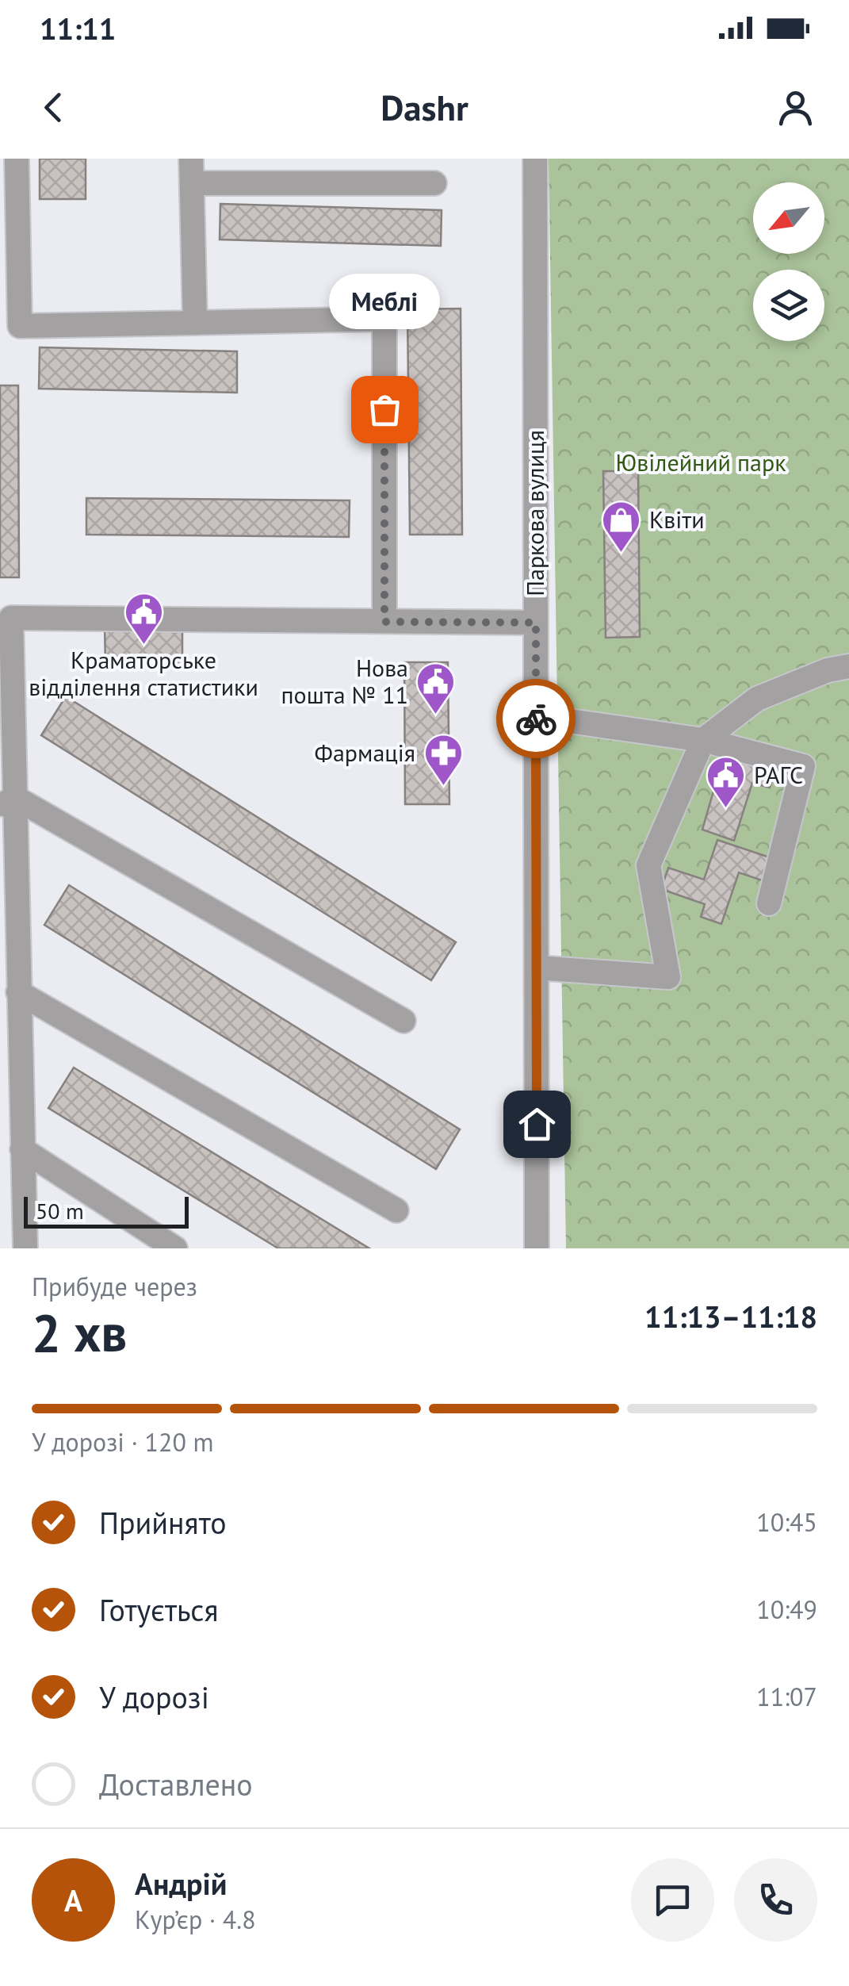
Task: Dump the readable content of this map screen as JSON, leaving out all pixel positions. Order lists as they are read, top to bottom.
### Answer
{
  "streets": {
    "street": ["Паркова вулиця"]
  },
  "parks": ["Ювілейний парк"],
  "places": {
    "other": ["Меблі"],
    "shop": ["Квіти"],
    "public building": ["Краматорське відділення статистики", "Нова пошта № 11", "РАГС"],
    "pharmacy": ["Фармація"]
  },
  "scale_bar": "50 m",
  "north": "bottom left",
  "page": {
    "status": "11:11",
    "header": "Dashr",
    "bubble": "Меблі",
    "scale": "50 m",
    "heading": ["2 хв", "Прибуде через", "11:13–11:18"],
    "panel": ["Андрій", "Кур’єр · 4.8"],
    "bar": "У дорозі · 120 m",
    "list": [
      ["Прийнято", "10:45"],
      ["Готується", "10:49"],
      ["У дорозі", "11:07"],
      "Доставлено"
    ],
    "round": "А"
  }
}
